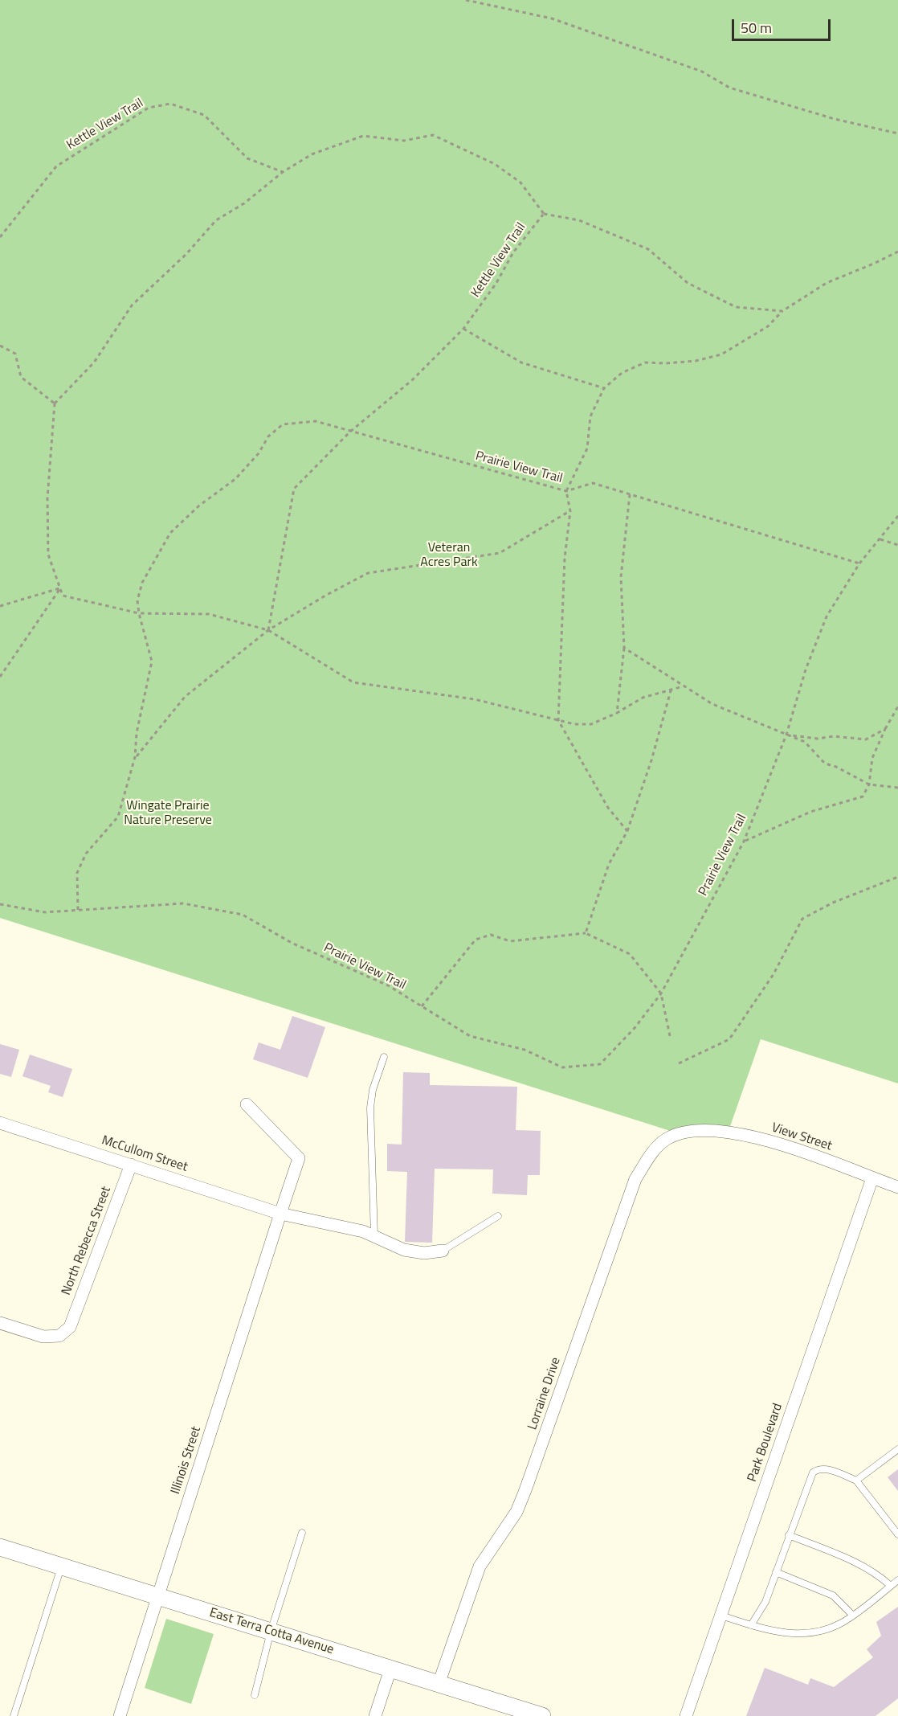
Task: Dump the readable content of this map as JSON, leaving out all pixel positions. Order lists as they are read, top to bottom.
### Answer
{
  "streets": {
    "main road": ["East Terra Cotta Avenue"],
    "street": [
      "View Street",
      "McCullom Street",
      "North Rebecca Street",
      "Lorraine Drive",
      "Park Boulevard",
      "Illinois Street"
    ],
    "path": ["Kettle View Trail", "Prairie View Trail"]
  },
  "crossings": [
    ["Kettle View Trail", "Prairie View Trail"],
    ["View Street", "Lorraine Drive"],
    ["View Street", "Park Boulevard"],
    ["McCullom Street", "North Rebecca Street"],
    ["McCullom Street", "Illinois Street"],
    ["Lorraine Drive", "East Terra Cotta Avenue"],
    ["Illinois Street", "East Terra Cotta Avenue"]
  ],
  "parks": ["Veteran Acres Park", "Wingate Prairie Nature Preserve"],
  "scale_bar": "50 m"
}
